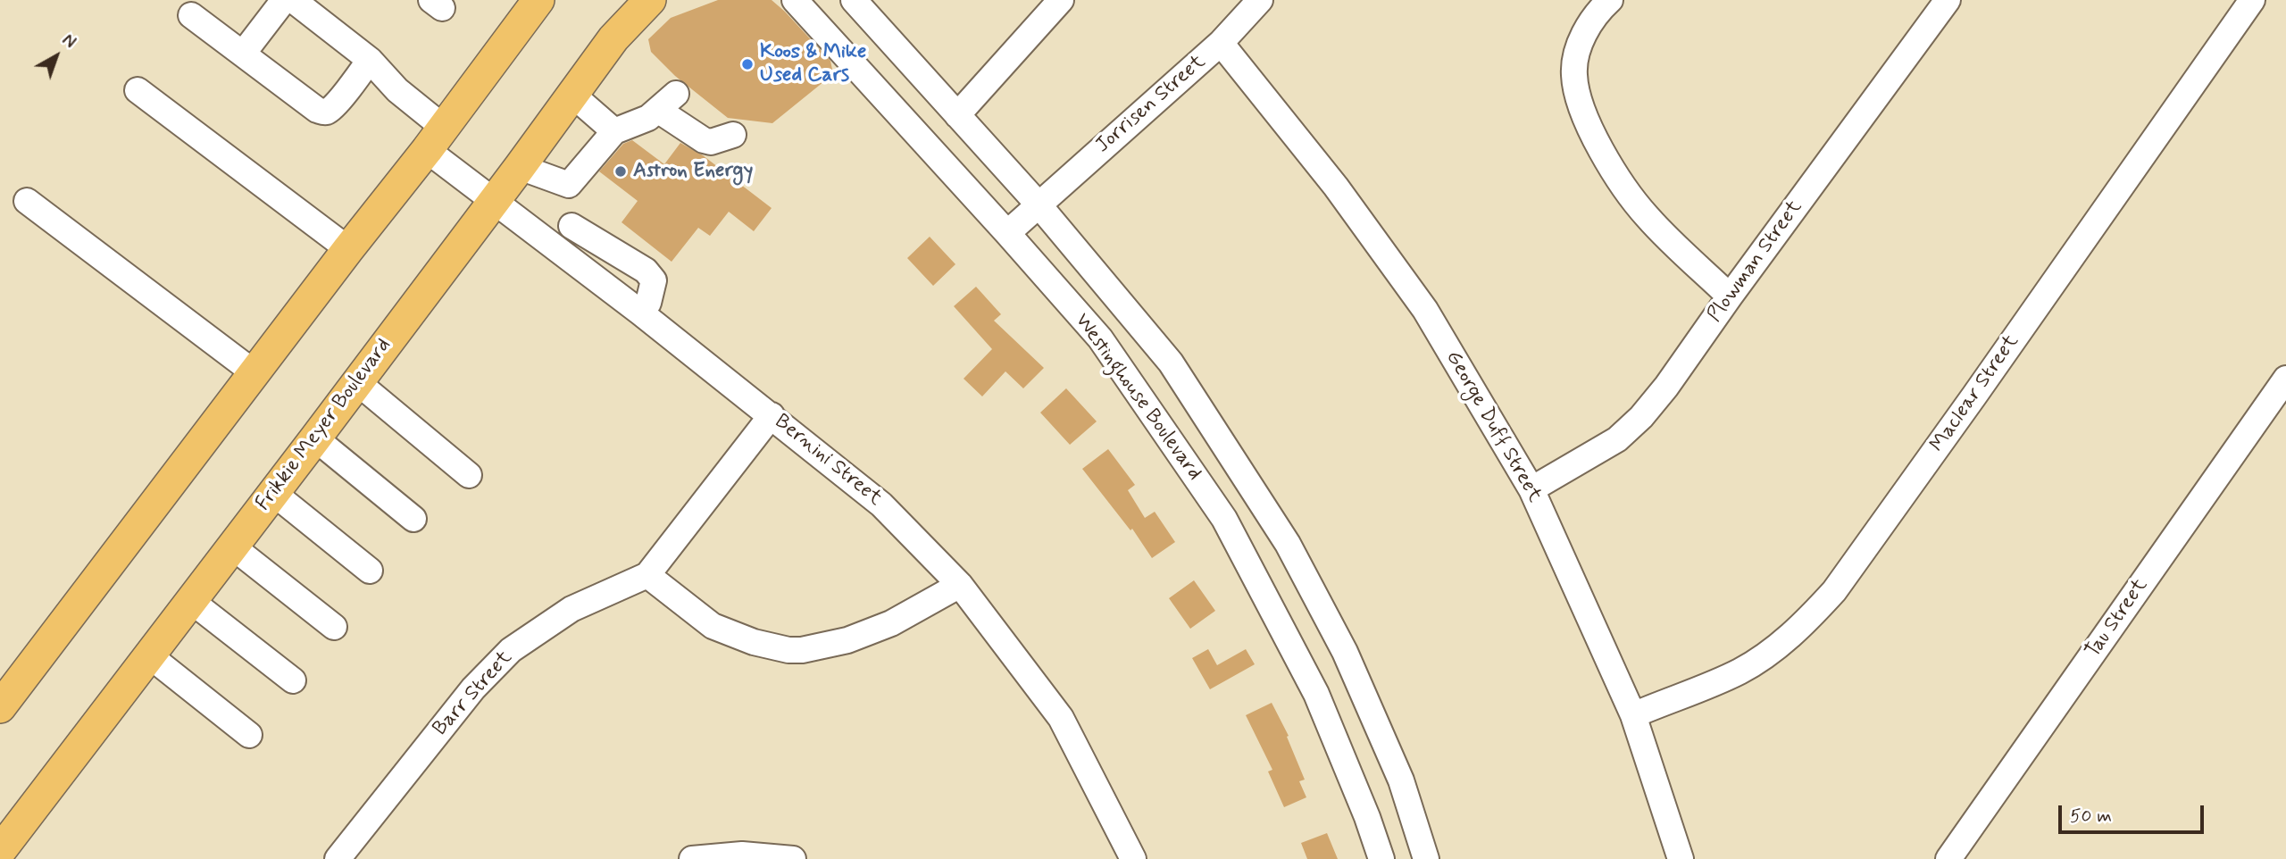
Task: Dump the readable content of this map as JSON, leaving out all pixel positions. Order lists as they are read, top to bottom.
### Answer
{
  "streets": {
    "main road": ["Frikkie Meyer Boulevard"],
    "street": [
      "Jorrisen Street",
      "Plowman Street",
      "Maclear Street",
      "Westinghouse Boulevard",
      "George Duff Street",
      "Bernini Street",
      "Tau Street",
      "Barr Street"
    ]
  },
  "crossings": [
    ["Jorrisen Street", "Westinghouse Boulevard"],
    ["Jorrisen Street", "George Duff Street"],
    ["Plowman Street", "George Duff Street"],
    ["Maclear Street", "George Duff Street"],
    ["Frikkie Meyer Boulevard", "Bernini Street"],
    ["Bernini Street", "Barr Street"]
  ],
  "places": ["Koos & Mike Used Cars", "Astron Energy"],
  "scale_bar": "50 m",
  "north": "top right"
}
